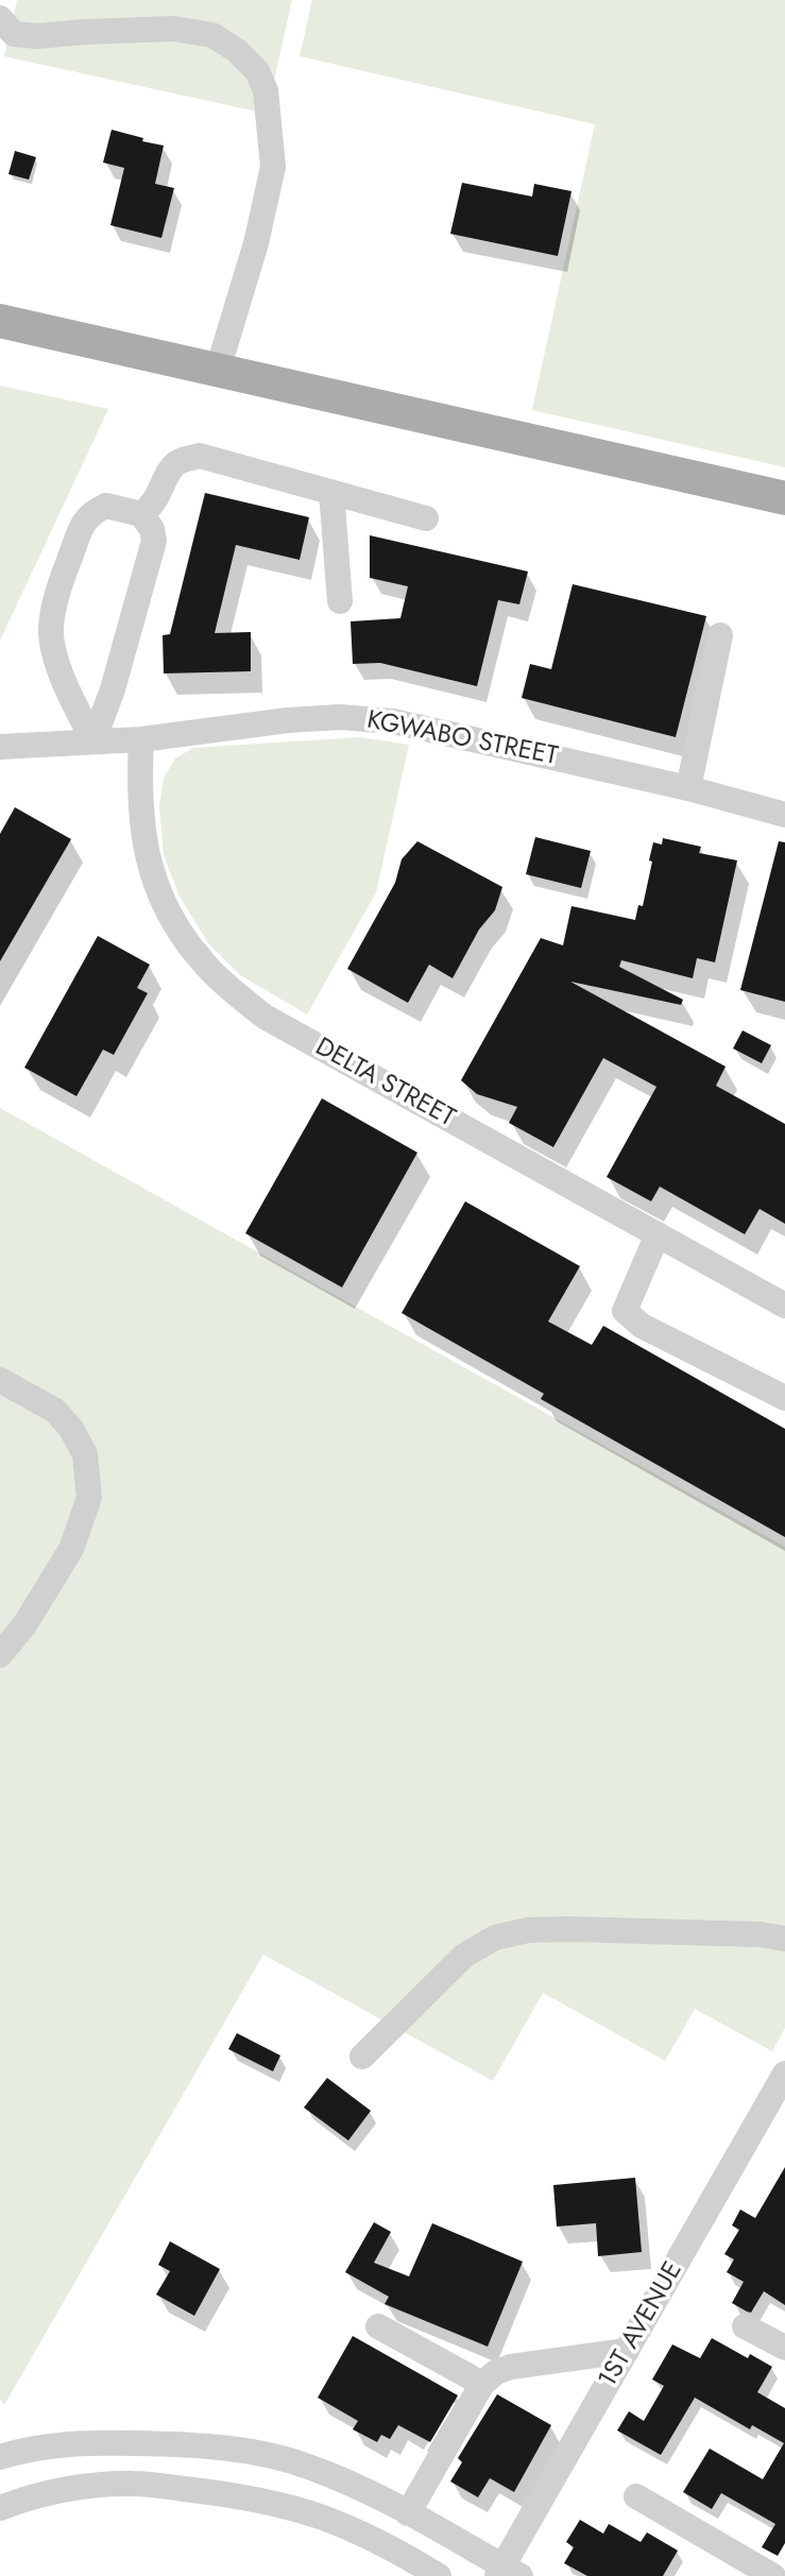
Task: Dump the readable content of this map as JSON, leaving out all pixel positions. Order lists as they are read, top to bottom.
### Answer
{
  "streets": {
    "street": ["KGWABO STREET", "DELTA STREET", "1ST AVENUE"]
  },
  "crossings": [
    ["KGWABO STREET", "DELTA STREET"]
  ]
}
